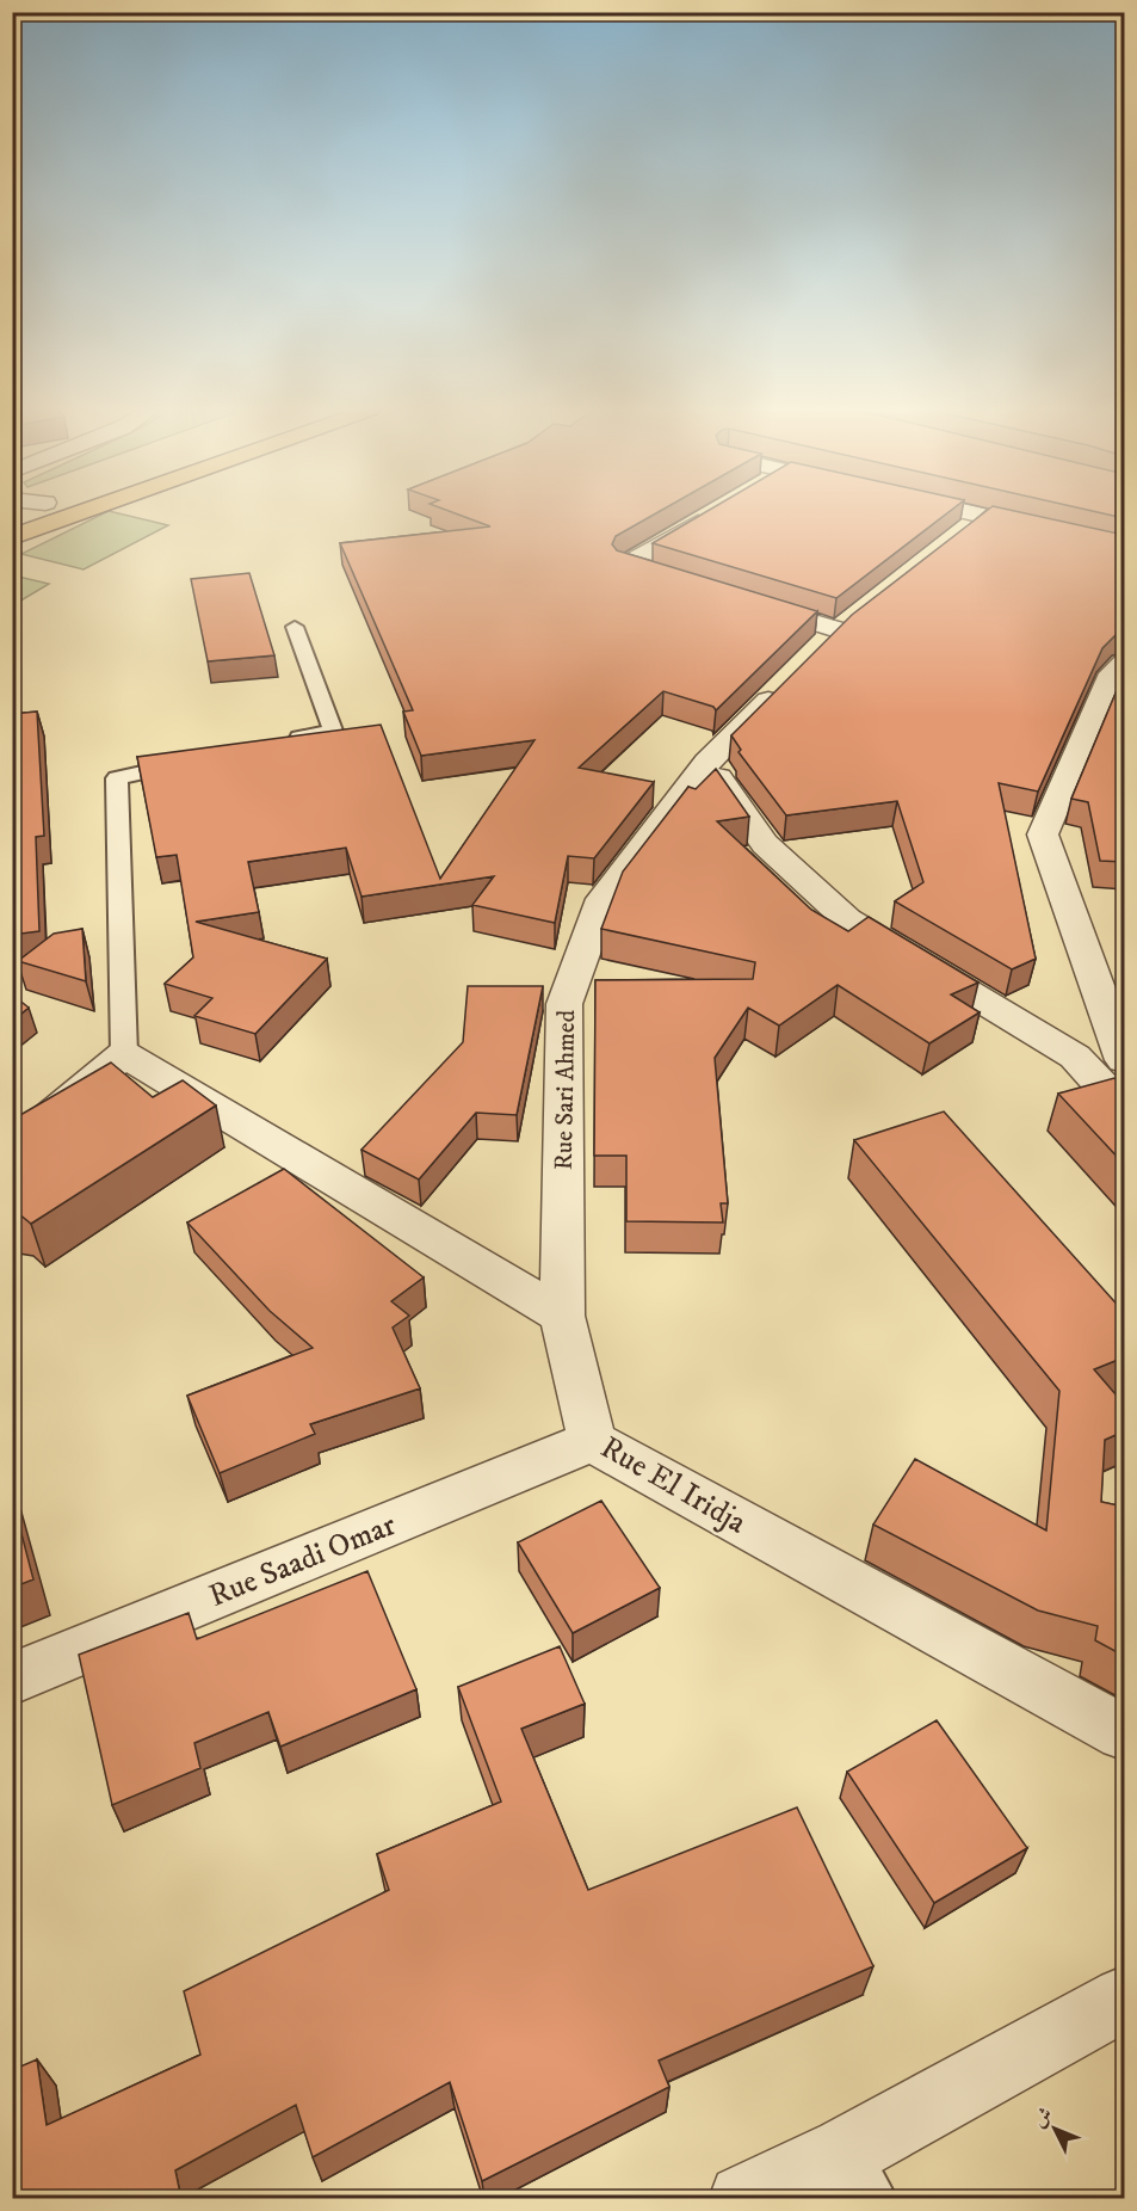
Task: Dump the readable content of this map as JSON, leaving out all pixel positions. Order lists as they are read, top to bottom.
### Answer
{
  "streets": {
    "street": ["Rue Sari Ahmed", "Rue El Iridja", "Rue Saadi Omar"]
  },
  "crossings": [
    ["Rue Sari Ahmed", "Rue El Iridja"],
    ["Rue El Iridja", "Rue Saadi Omar"]
  ],
  "north": "top left"
}
